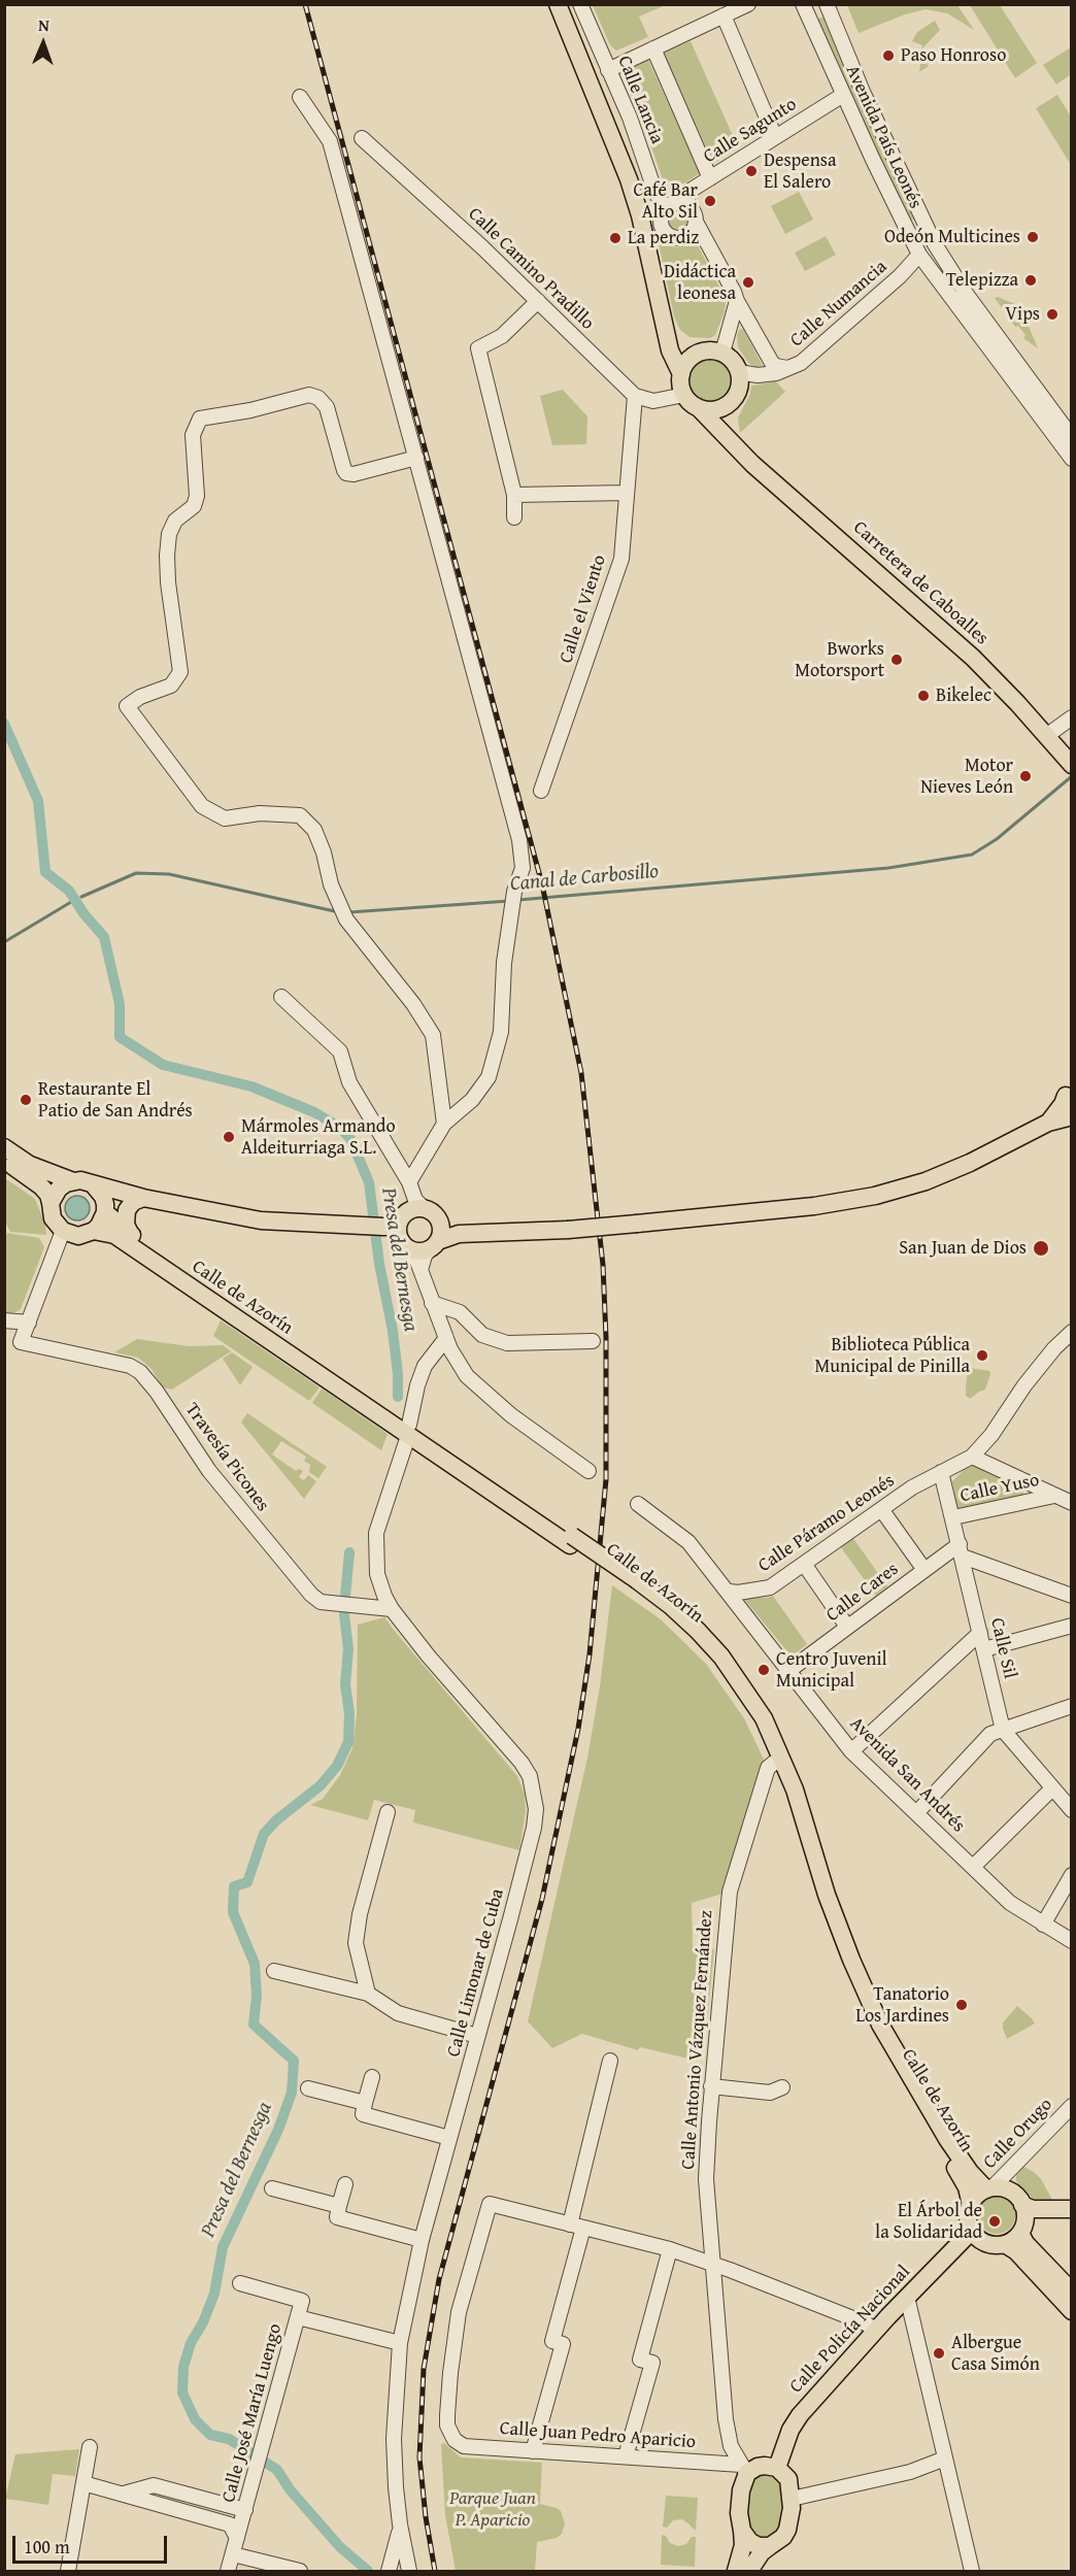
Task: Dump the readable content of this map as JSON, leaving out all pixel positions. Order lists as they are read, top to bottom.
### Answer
{
  "streets": {
    "main road": ["Carretera de Caboalles", "Calle de Azorín", "Calle Policía Nacional"],
    "street": [
      "Calle Lancia",
      "Calle Sagunto",
      "Avenida País Leonés",
      "Calle Camino Pradillo",
      "Calle Numancia",
      "Calle el Viento",
      "Travesía Picones",
      "Calle Yuso",
      "Calle Páramo Leonés",
      "Calle Cares",
      "Calle Sil",
      "Avenida San Andrés",
      "Calle Limonar de Cuba",
      "Calle Antonio Vázquez Fernández",
      "Calle Orugo",
      "Calle José María Luengo",
      "Calle Juan Pedro Aparicio"
    ]
  },
  "crossings": [
    ["Calle Lancia", "Calle Sagunto"],
    ["Calle Sagunto", "Avenida País Leonés"],
    ["Avenida País Leonés", "Calle Numancia"],
    ["Calle Camino Pradillo", "Calle el Viento"],
    ["Calle Numancia", "Carretera de Caboalles"],
    ["Calle de Azorín", "Calle Limonar de Cuba"],
    ["Calle de Azorín", "Calle Antonio Vázquez Fernández"],
    ["Calle de Azorín", "Calle Orugo"],
    ["Calle de Azorín", "Calle Policía Nacional"],
    ["Travesía Picones", "Calle Limonar de Cuba"],
    ["Calle Yuso", "Calle Páramo Leonés"],
    ["Calle Yuso", "Calle Sil"],
    ["Calle Páramo Leonés", "Calle Sil"],
    ["Calle Páramo Leonés", "Avenida San Andrés"],
    ["Calle Cares", "Calle Sil"],
    ["Calle Cares", "Avenida San Andrés"],
    ["Calle Antonio Vázquez Fernández", "Calle Policía Nacional"],
    ["Calle Antonio Vázquez Fernández", "Calle Juan Pedro Aparicio"],
    ["Calle Orugo", "Calle Policía Nacional"],
    ["Calle Policía Nacional", "Calle Juan Pedro Aparicio"]
  ],
  "water": ["Canal de Carbosillo", "Presa del Bernesga"],
  "parks": ["Parque Juan P. Aparicio"],
  "places": [
    "Paso Honroso",
    "Despensa El Salero",
    "Café Bar Alto Sil",
    "Odeón Multicines",
    "La perdiz",
    "Telepizza",
    "Didáctica leonesa",
    "Vips",
    "Bworks Motorsport",
    "Bikelec",
    "Motor Nieves León",
    "Restaurante El Patio de San Andrés",
    "Mármoles Armando Aldeiturriaga S.L.",
    "San Juan de Dios",
    "Biblioteca Pública Municipal de Pinilla",
    "Centro Juvenil Municipal",
    "Tanatorio Los Jardines",
    "El Árbol de la Solidaridad",
    "Albergue Casa Simón"
  ],
  "scale_bar": "100 m",
  "north": "top"
}
